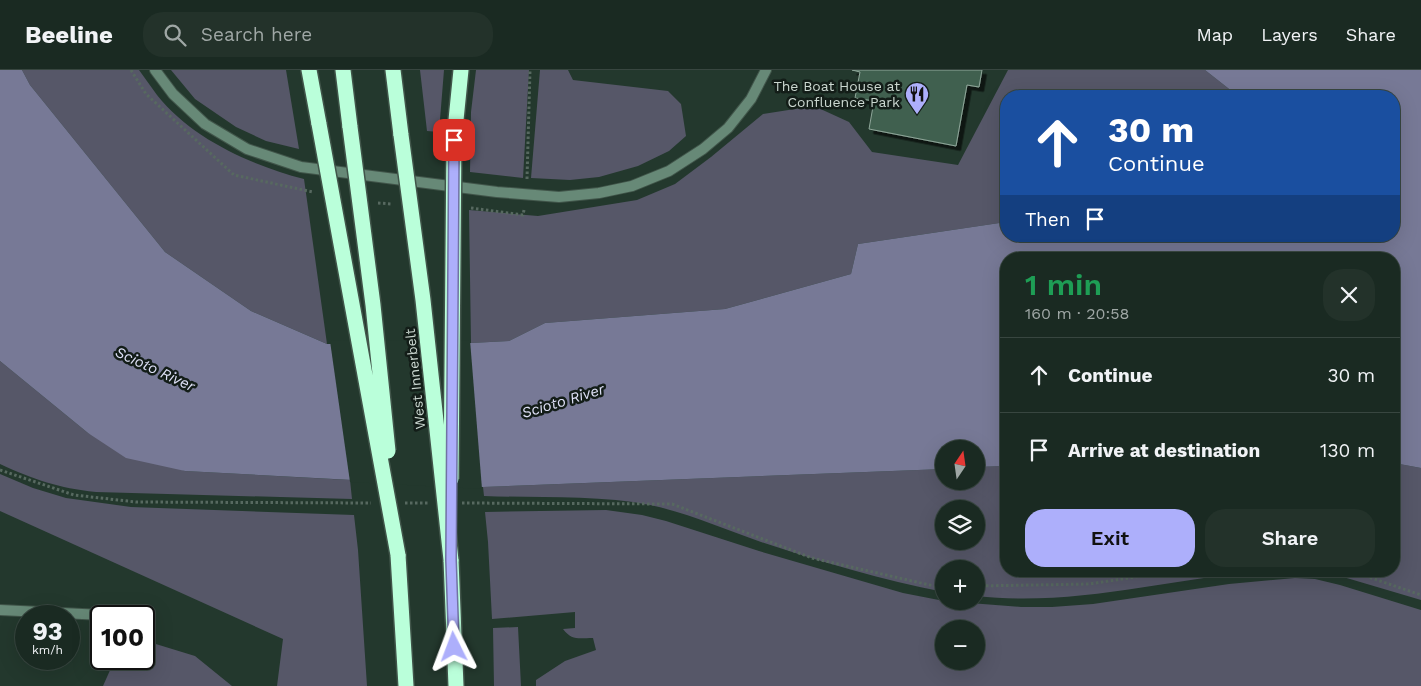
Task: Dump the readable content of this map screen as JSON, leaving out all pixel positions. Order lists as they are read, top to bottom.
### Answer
{
  "streets": {
    "highway": ["West Innerbelt"]
  },
  "water": ["Scioto River"],
  "places": {
    "restaurant": ["The Boat House at Confluence Park"]
  },
  "north": "top",
  "page": {
    "header": "Beeline",
    "search": "Search here",
    "nav": ["Map", "Layers", "Share"],
    "turn": ["30 m", "Continue"],
    "then": "Then",
    "heading": ["1 min", "160 m · 20:58"],
    "list": [
      {
        "name": "Continue",
        "value": "30 m"
      },
      {
        "name": "Arrive at destination",
        "value": "130 m"
      }
    ],
    "map_buttons": ["+", "−"],
    "buttons": ["Exit", "Share"],
    "speed": "93 km/h",
    "limit": "100"
  }
}
